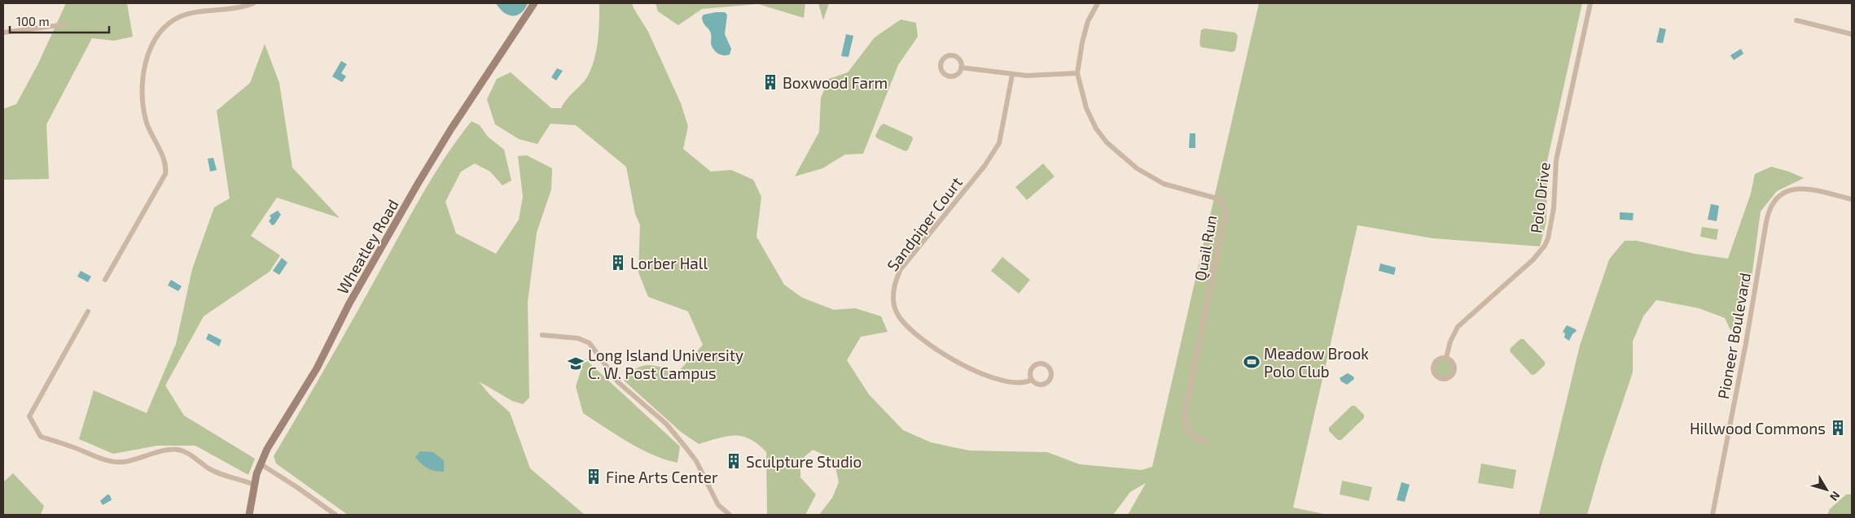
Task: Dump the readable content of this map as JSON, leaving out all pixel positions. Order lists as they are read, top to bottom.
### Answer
{
  "streets": {
    "main road": ["Wheatley Road"],
    "street": [
      "Polo Drive",
      "Sandpiper Court",
      "Quail Run",
      "Pioneer Boulevard"
    ]
  },
  "places": {
    "building": [
      "Boxwood Farm",
      "Lorber Hall",
      "Hillwood Commons",
      "Sculpture Studio",
      "Fine Arts Center"
    ],
    "sports": ["Meadow Brook Polo Club"],
    "school or university": ["Long Island University C. W. Post Campus"]
  },
  "scale_bar": "100 m",
  "north": "bottom right"
}
